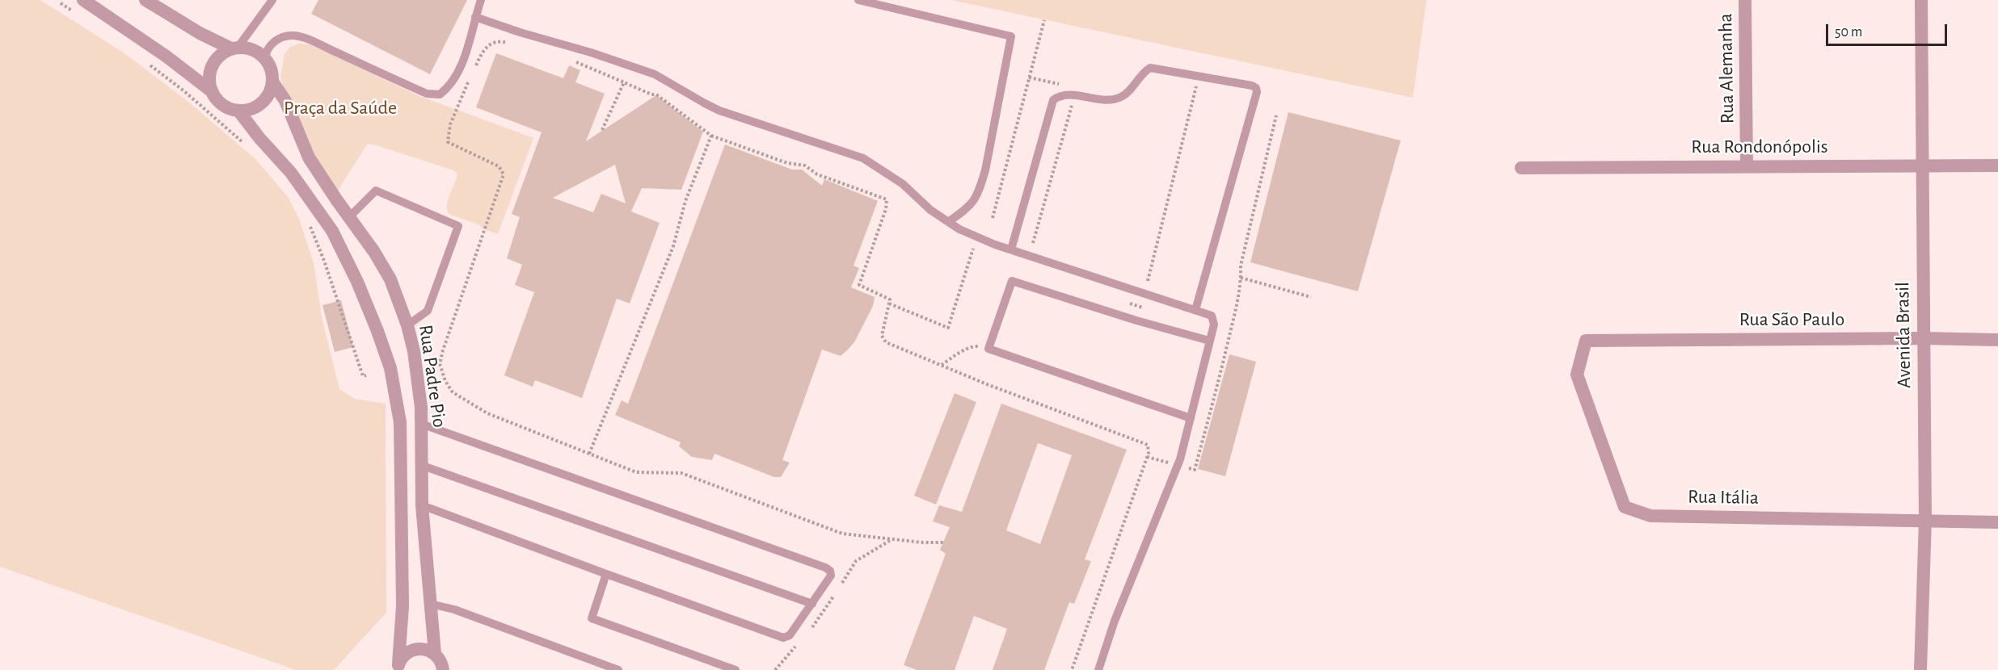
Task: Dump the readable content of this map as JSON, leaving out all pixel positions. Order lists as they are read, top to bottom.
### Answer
{
  "streets": {
    "street": [
      "Rua Alemanha",
      "Rua Rondonópolis",
      "Rua São Paulo",
      "Avenida Brasil",
      "Rua Padre Pio",
      "Rua Itália"
    ]
  },
  "crossings": [
    ["Rua Alemanha", "Rua Rondonópolis"],
    ["Rua Rondonópolis", "Avenida Brasil"],
    ["Rua São Paulo", "Avenida Brasil"],
    ["Rua São Paulo", "Rua Itália"],
    ["Avenida Brasil", "Rua Itália"]
  ],
  "parks": ["Praça da Saúde"],
  "scale_bar": "50 m"
}
